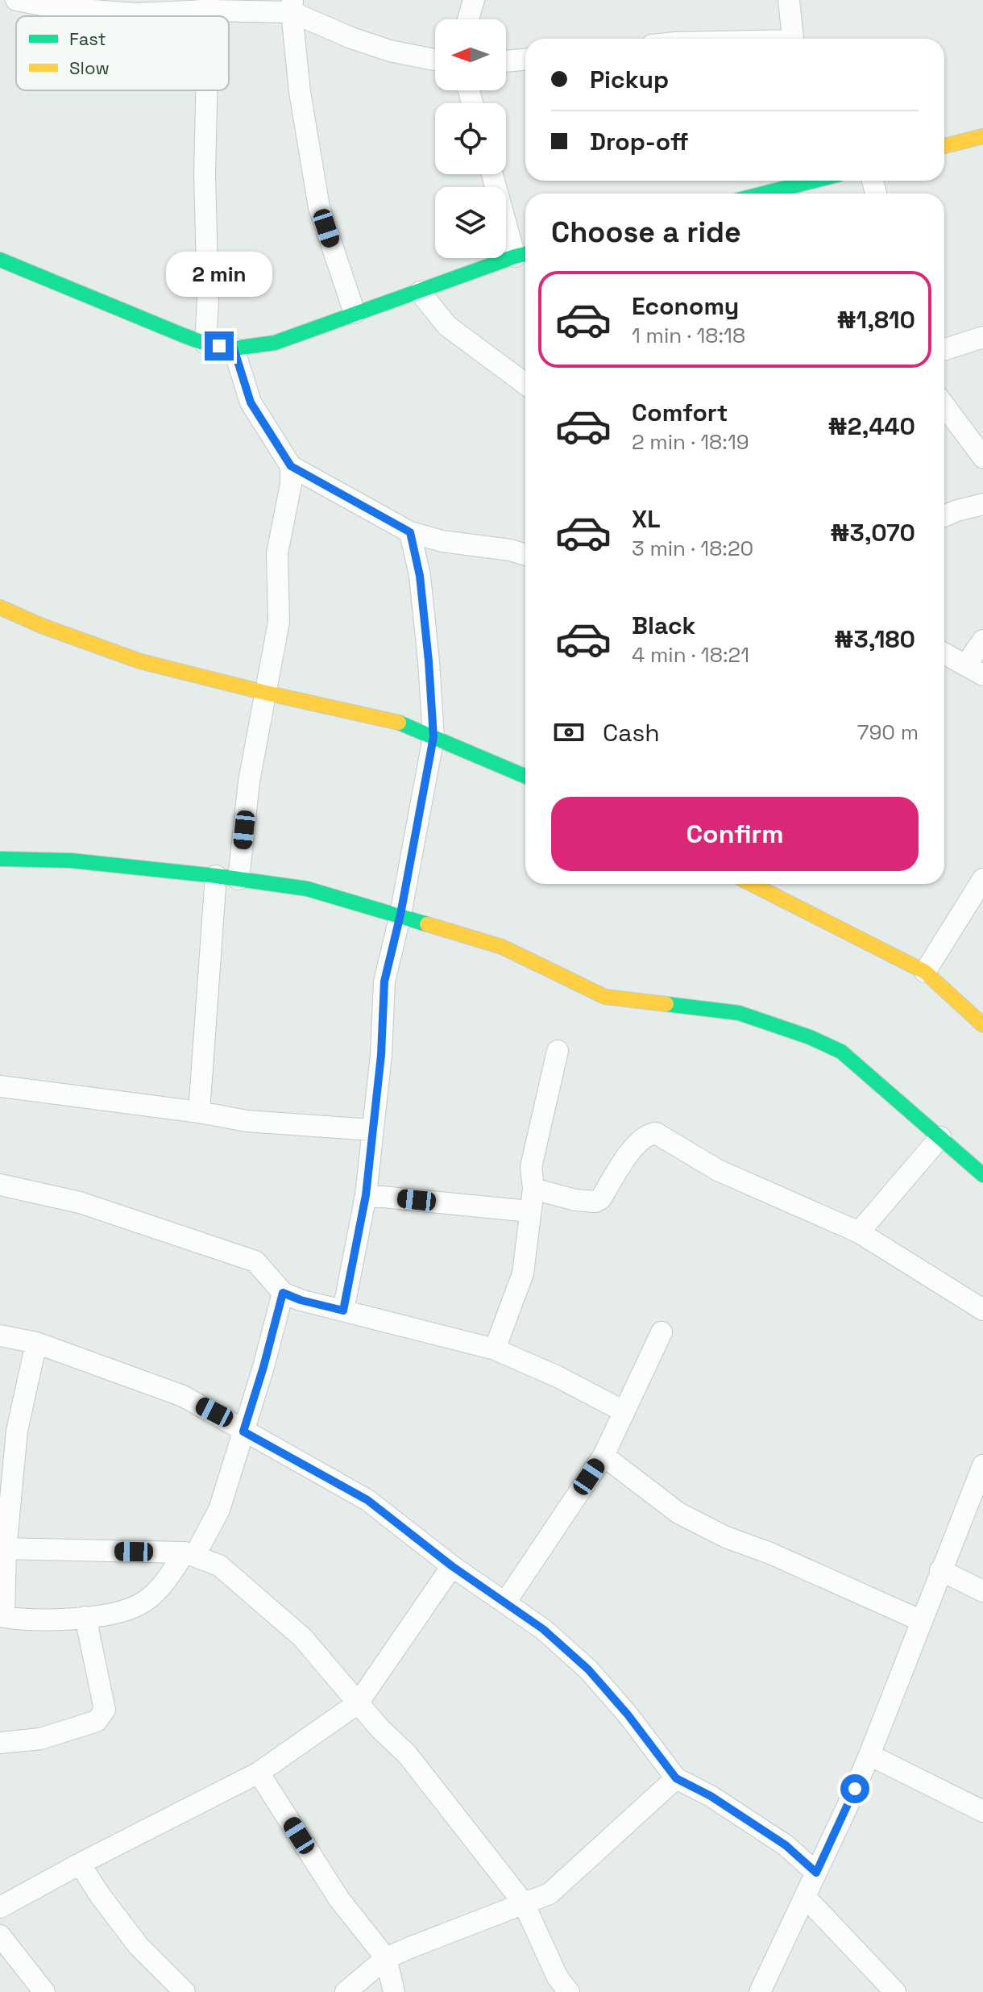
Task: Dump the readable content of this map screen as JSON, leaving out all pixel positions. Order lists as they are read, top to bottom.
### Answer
{
  "legend": ["Fast", "Slow"],
  "north": "left",
  "page": {
    "banner": ["Pickup", "Drop-off"],
    "heading": "Choose a ride",
    "bubble": "2 min",
    "list": [
      {
        "name": "Economy",
        "note": "1 min · 18:18",
        "value": "₦1,810"
      },
      {
        "name": "Comfort",
        "note": "2 min · 18:19",
        "value": "₦2,440"
      },
      {
        "name": "XL",
        "note": "3 min · 18:20",
        "value": "₦3,070"
      },
      {
        "name": "Black",
        "note": "4 min · 18:21",
        "value": "₦3,180"
      }
    ],
    "pay": ["Cash", "790 m"],
    "buttons": "Confirm"
  }
}
